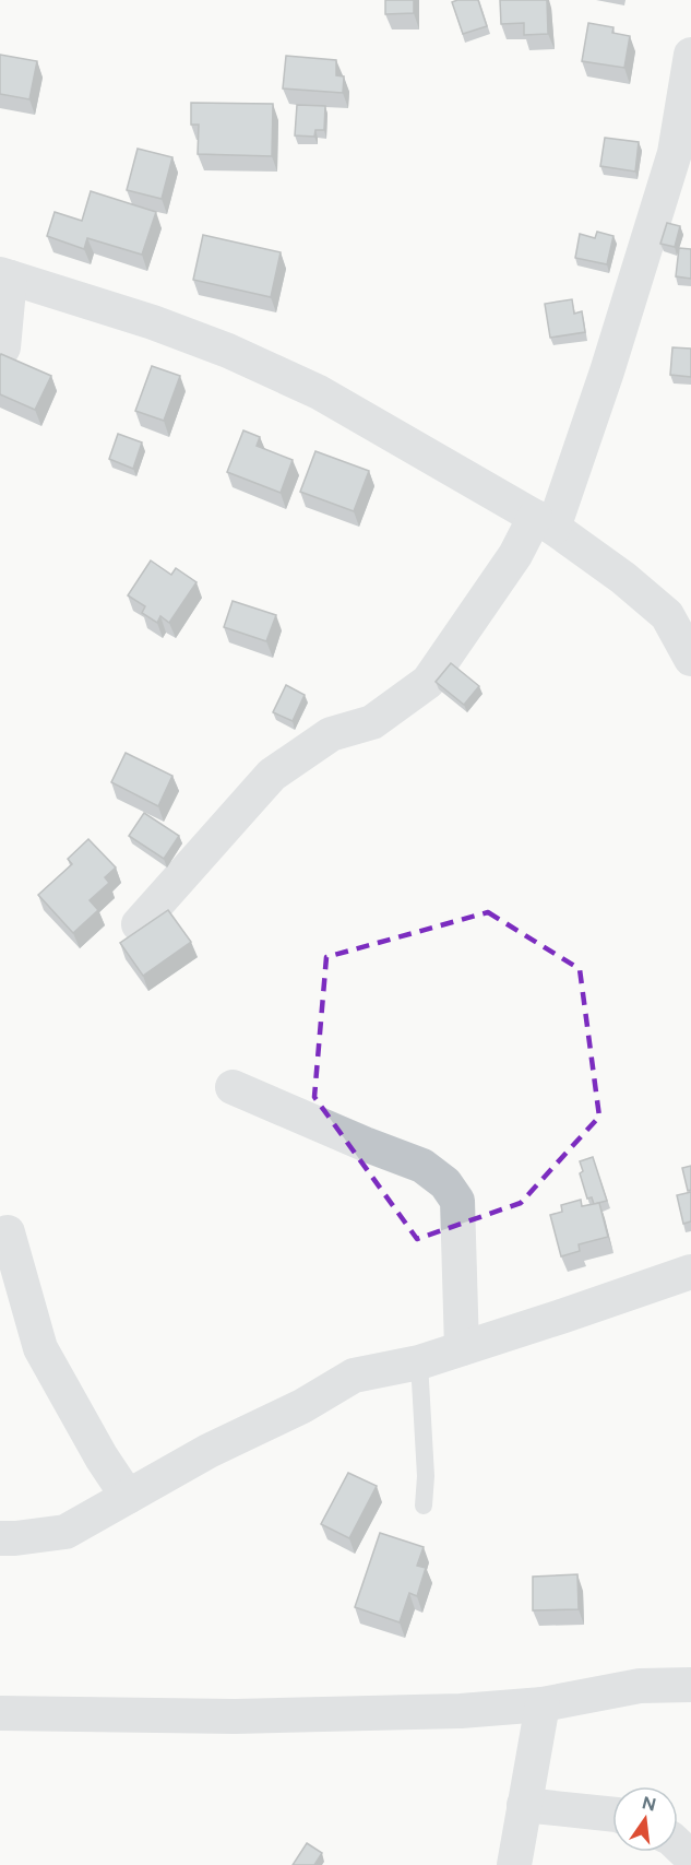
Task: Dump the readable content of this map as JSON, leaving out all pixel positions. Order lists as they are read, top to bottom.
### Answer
{
  "north": "top"
}
